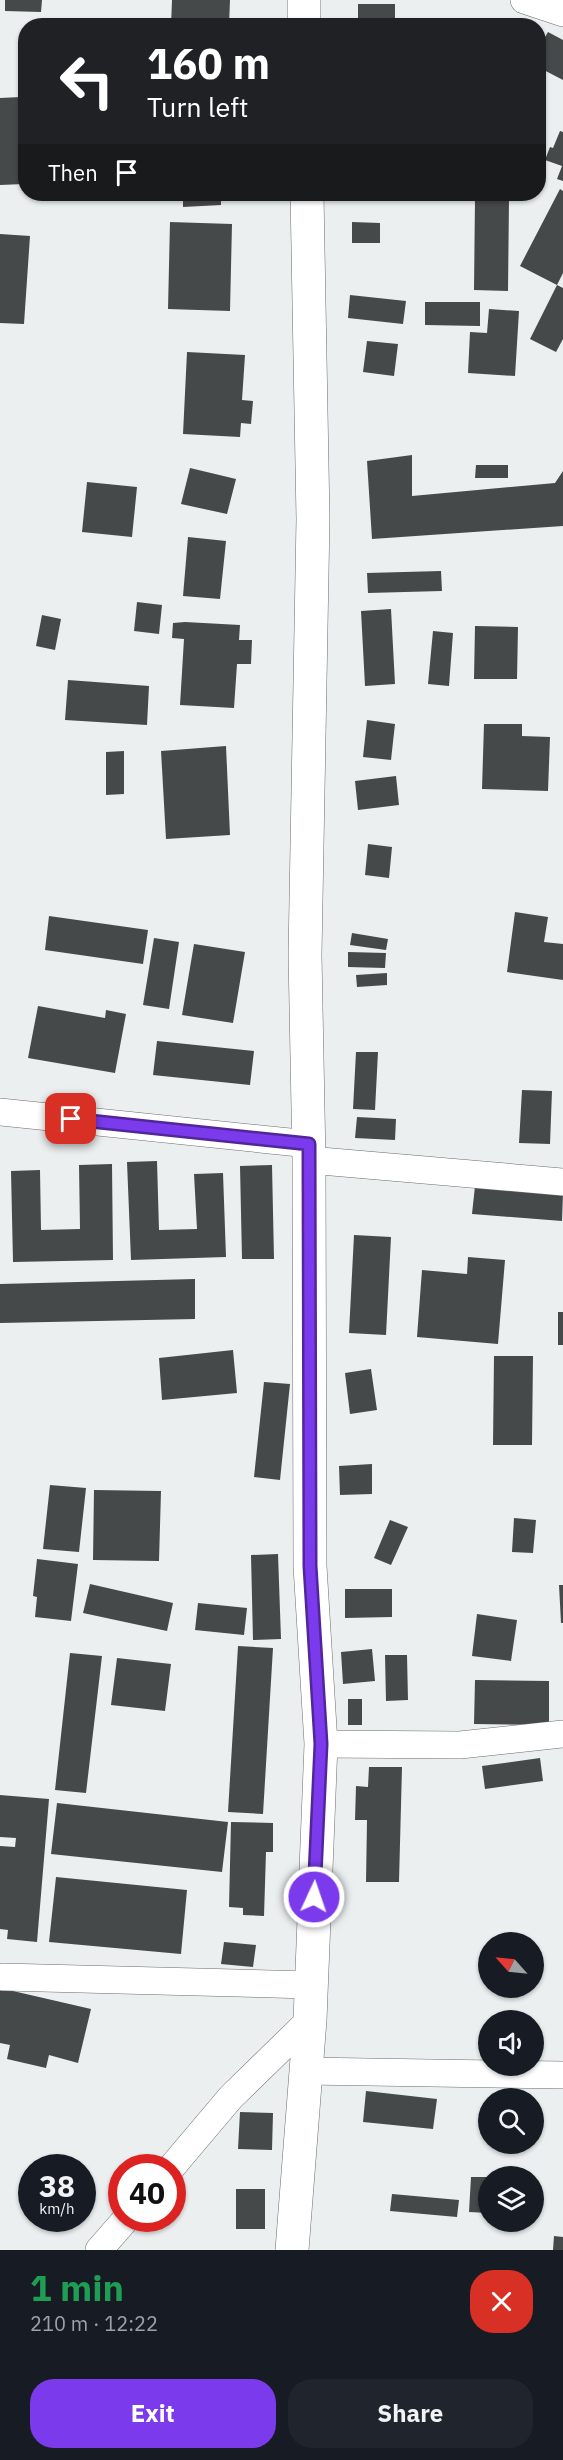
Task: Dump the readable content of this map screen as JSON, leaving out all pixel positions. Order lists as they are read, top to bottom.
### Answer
{
  "north": "top left",
  "page": {
    "turn": ["160 m", "Turn left"],
    "then": "Then",
    "speed": "38 km/h",
    "limit": "40",
    "heading": ["1 min", "210 m · 12:22"],
    "buttons": ["Exit", "Share"]
  }
}
